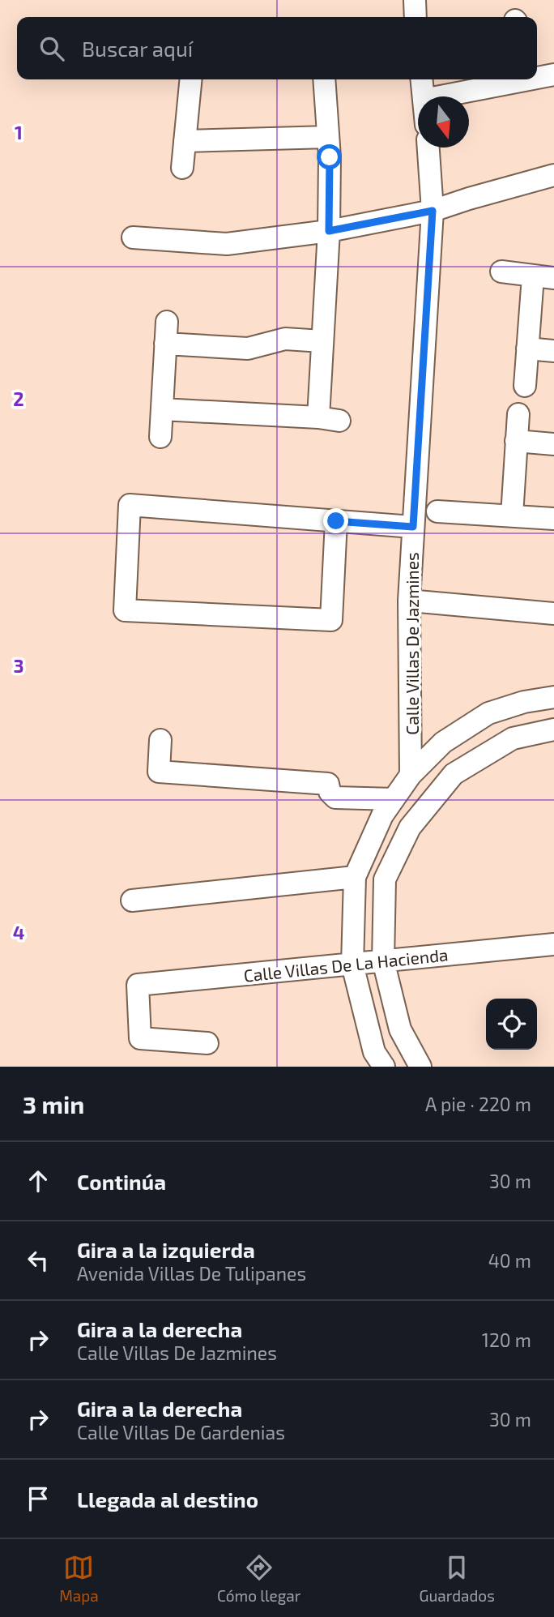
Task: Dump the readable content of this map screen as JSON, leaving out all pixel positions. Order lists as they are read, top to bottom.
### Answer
{
  "streets": {
    "street": ["Calle Villas De Jazmines", "Calle Villas De La Hacienda"]
  },
  "north": "bottom",
  "page": {
    "search": "Buscar aquí",
    "heading": ["3 min", "A pie · 220 m"],
    "list": [
      ["Continúa", "30 m"],
      ["Gira a la izquierda", "Avenida Villas De Tulipanes", "40 m"],
      ["Gira a la derecha", "Calle Villas De Jazmines", "120 m"],
      ["Gira a la derecha", "Calle Villas De Gardenias", "30 m"],
      "Llegada al destino"
    ],
    "nav": ["Mapa", "Cómo llegar", "Guardados"]
  },
  "grid": {
    "rows": [
      "1",
      "2",
      "3",
      "4"
    ]
  }
}
